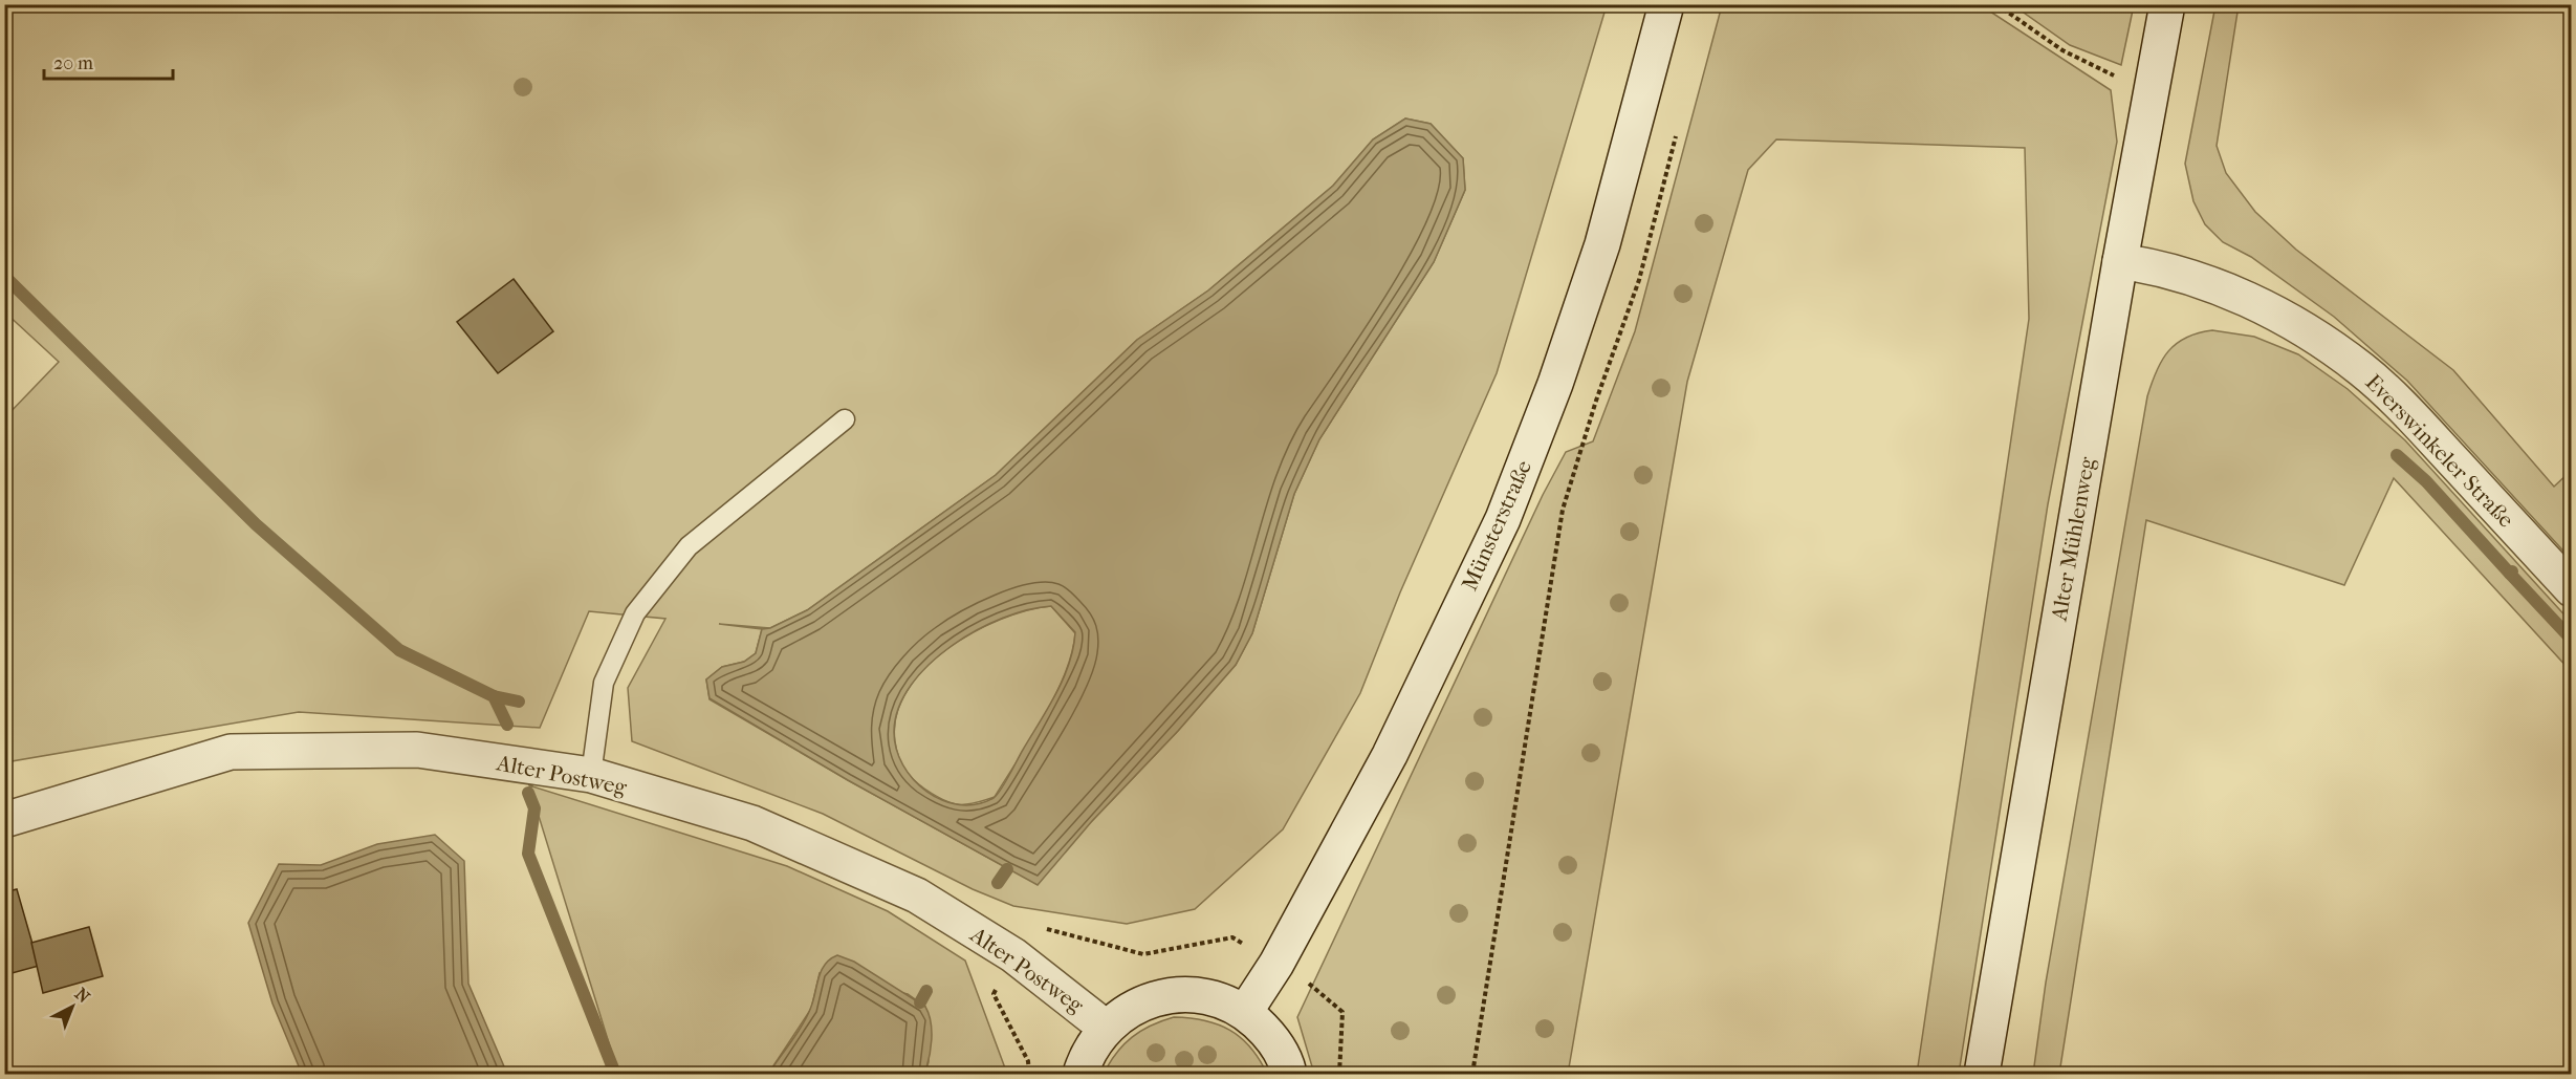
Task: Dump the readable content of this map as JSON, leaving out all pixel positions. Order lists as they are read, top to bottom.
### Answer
{
  "streets": {
    "street": [
      "Everswinkeler Straße",
      "Münsterstraße",
      "Alter Mühlenweg",
      "Alter Postweg"
    ]
  },
  "crossings": [
    ["Everswinkeler Straße", "Alter Mühlenweg"]
  ],
  "scale_bar": "20 m",
  "north": "top right"
}
